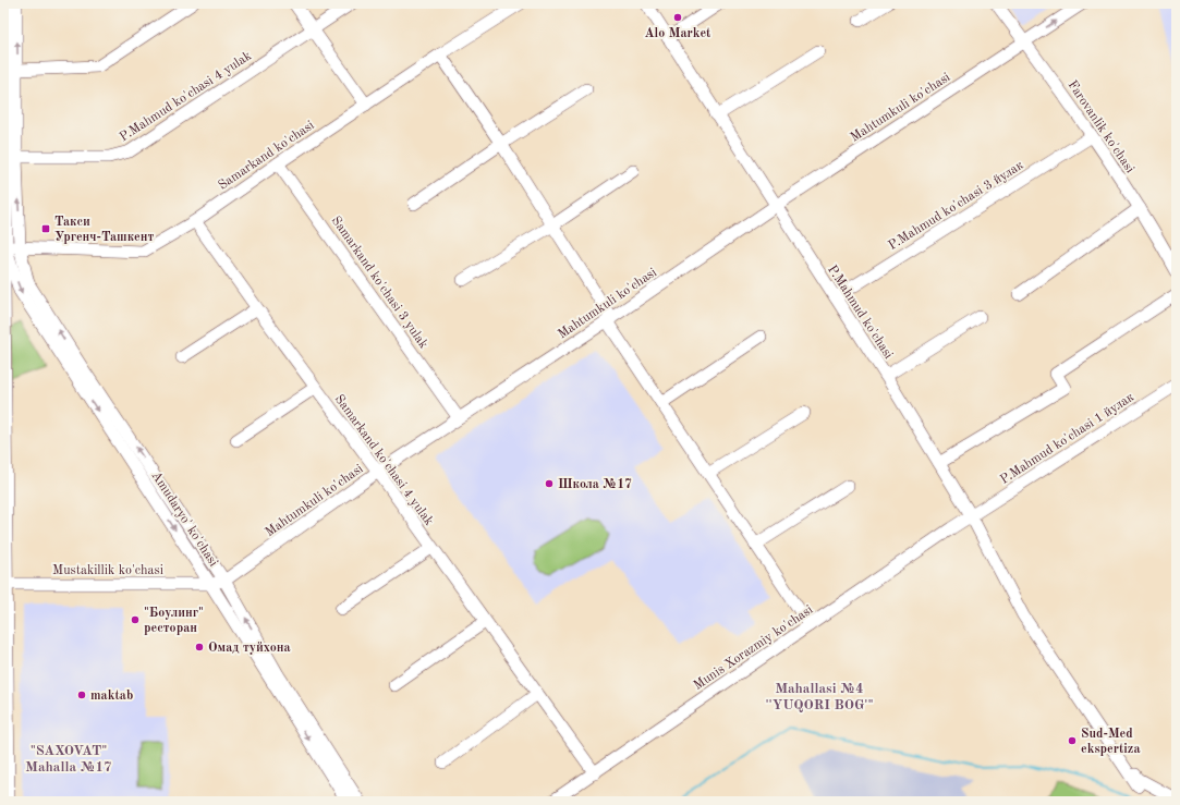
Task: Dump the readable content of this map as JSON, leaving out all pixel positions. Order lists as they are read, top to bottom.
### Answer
{
  "streets": {
    "street": [
      "P.Mahmud ko'chasi 4 yulak",
      "Mahtumkuli ko'chasi",
      "Farovanlik ko'chasi",
      "Samarkand ko'chasi",
      "P.Mahmud ko'chasi 3 йулак",
      "Samarkand ko'chasi 3 yulak",
      "P.Mahmud ko'chasi",
      "P.Mahmud ko'chasi 1 йулак",
      "Samarkand ko'chasi 4 yulak",
      "Amudaryo' ko'chasi",
      "Mustakillik ko'chasi",
      "Munis Xorazmiy ko'chasi"
    ]
  },
  "crossings": [
    ["Mahtumkuli ko'chasi", "Farovanlik ko'chasi"],
    ["Mahtumkuli ko'chasi", "Samarkand ko'chasi 3 yulak"],
    ["Mahtumkuli ko'chasi", "P.Mahmud ko'chasi"],
    ["Mahtumkuli ko'chasi", "Samarkand ko'chasi 4 yulak"],
    ["Mahtumkuli ko'chasi", "Amudaryo' ko'chasi"],
    ["Mahtumkuli ko'chasi", "Mustakillik ko'chasi"],
    ["Farovanlik ko'chasi", "P.Mahmud ko'chasi 3 йулак"],
    ["Samarkand ko'chasi", "Samarkand ko'chasi 3 yulak"],
    ["Samarkand ko'chasi", "Samarkand ko'chasi 4 yulak"],
    ["Samarkand ko'chasi", "Amudaryo' ko'chasi"],
    ["P.Mahmud ko'chasi 3 йулак", "P.Mahmud ko'chasi"],
    ["P.Mahmud ko'chasi", "P.Mahmud ko'chasi 1 йулак"],
    ["P.Mahmud ko'chasi", "Munis Xorazmiy ko'chasi"],
    ["P.Mahmud ko'chasi 1 йулак", "Munis Xorazmiy ko'chasi"],
    ["Samarkand ko'chasi 4 yulak", "Munis Xorazmiy ko'chasi"],
    ["Amudaryo' ko'chasi", "Mustakillik ko'chasi"]
  ],
  "districts": ["Mahallasi №4 ''YUQORI BOG'\"", "\"SAXOVAT\" Mahalla №17"],
  "places": {
    "other": [
      "Alo Market",
      "Школа №17",
      "\"Боулинг\" ресторан",
      "Омад туйхона",
      "maktab",
      "Sud-Med ekspertiza"
    ],
    "transit": ["Такси Ургенч-Ташкент"]
  }
}
